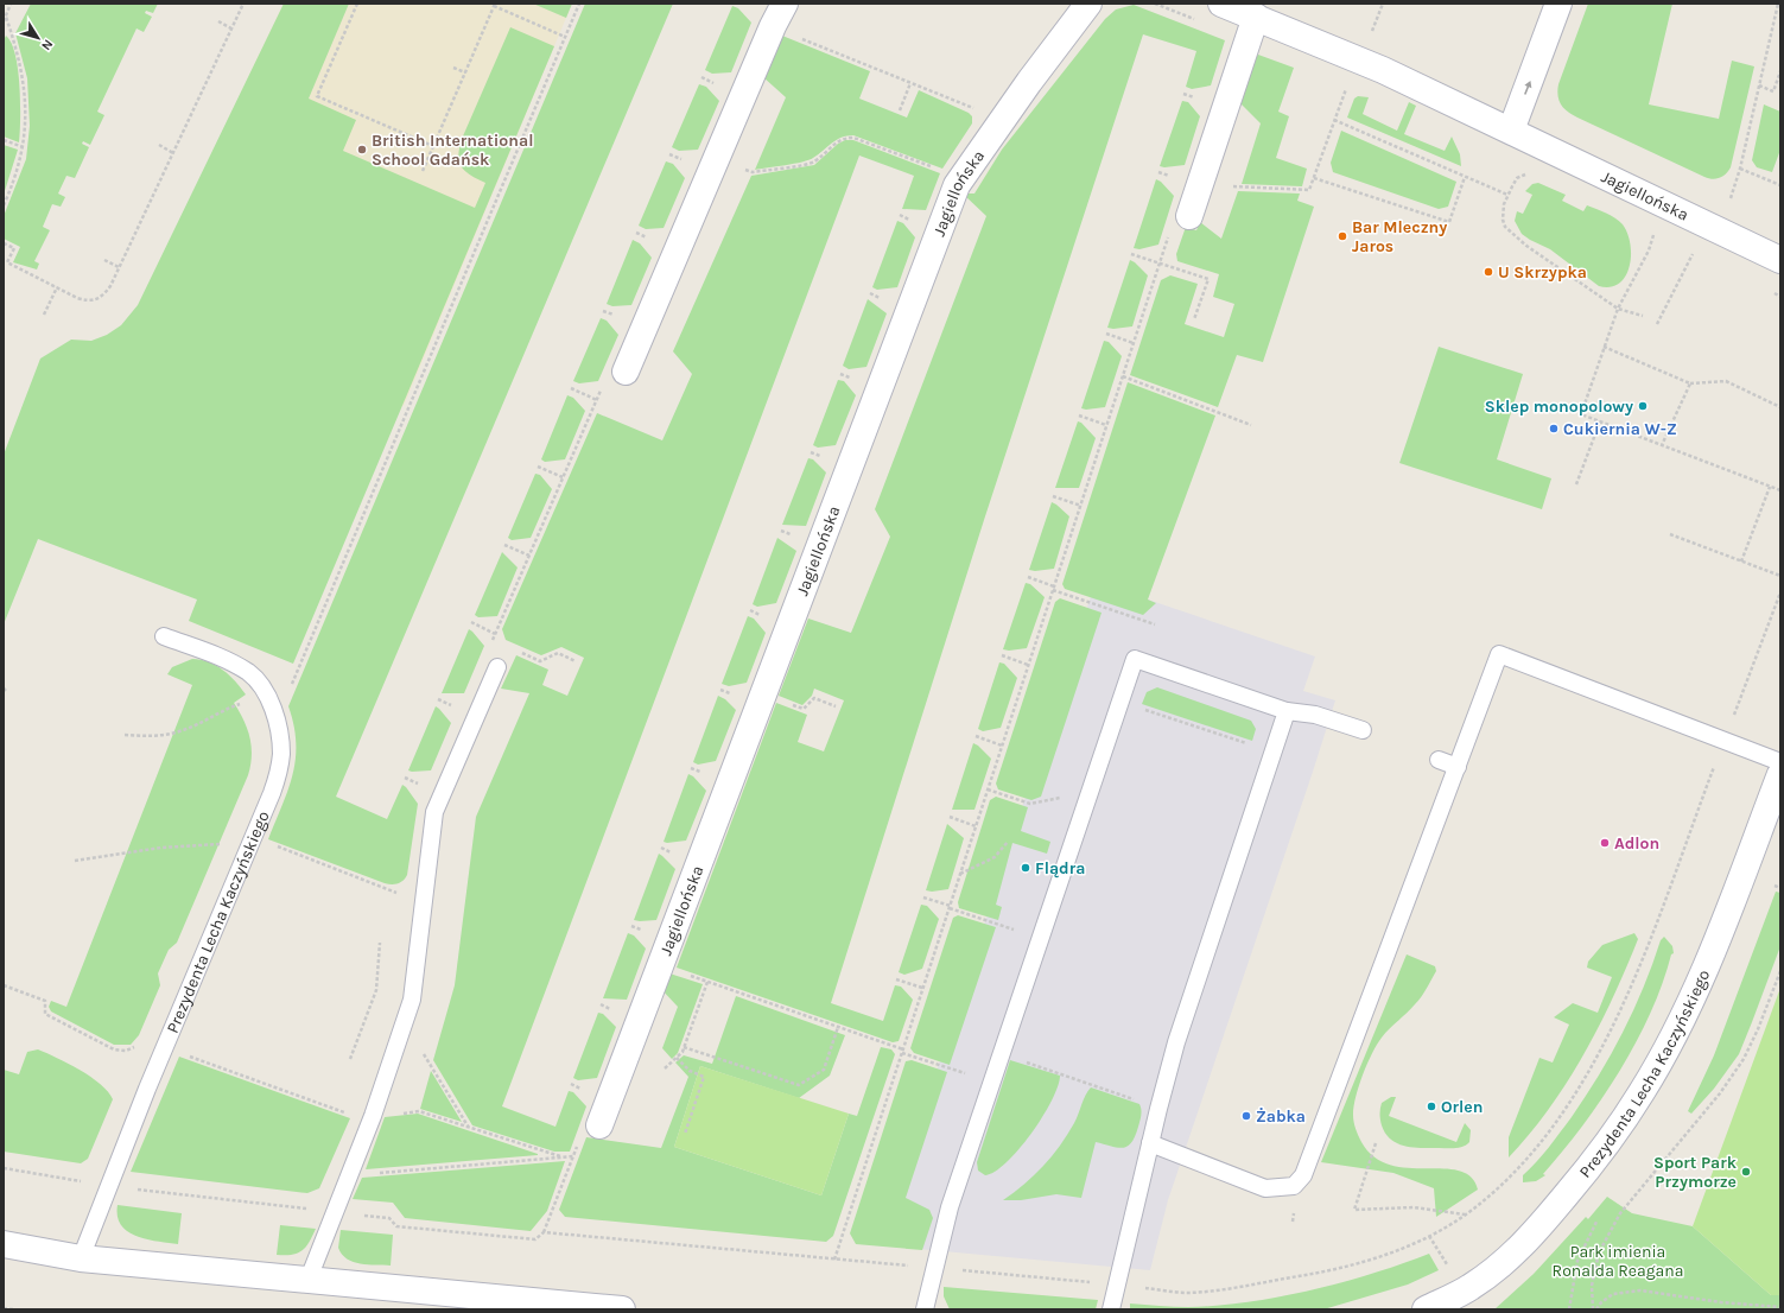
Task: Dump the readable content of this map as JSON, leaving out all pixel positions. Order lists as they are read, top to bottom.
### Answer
{
  "streets": {
    "street": ["Jagiellońska", "Prezydenta Lecha Kaczyńskiego"]
  },
  "parks": ["Park imienia Ronalda Reagana"],
  "places": [
    "British International School Gdańsk",
    "Bar Mleczny Jaros",
    "U Skrzypka",
    "Sklep monopolowy",
    "Cukiernia W-Z",
    "Adlon",
    "Flądra",
    "Orlen",
    "Żabka",
    "Sport Park Przymorze"
  ],
  "north": "bottom right"
}
